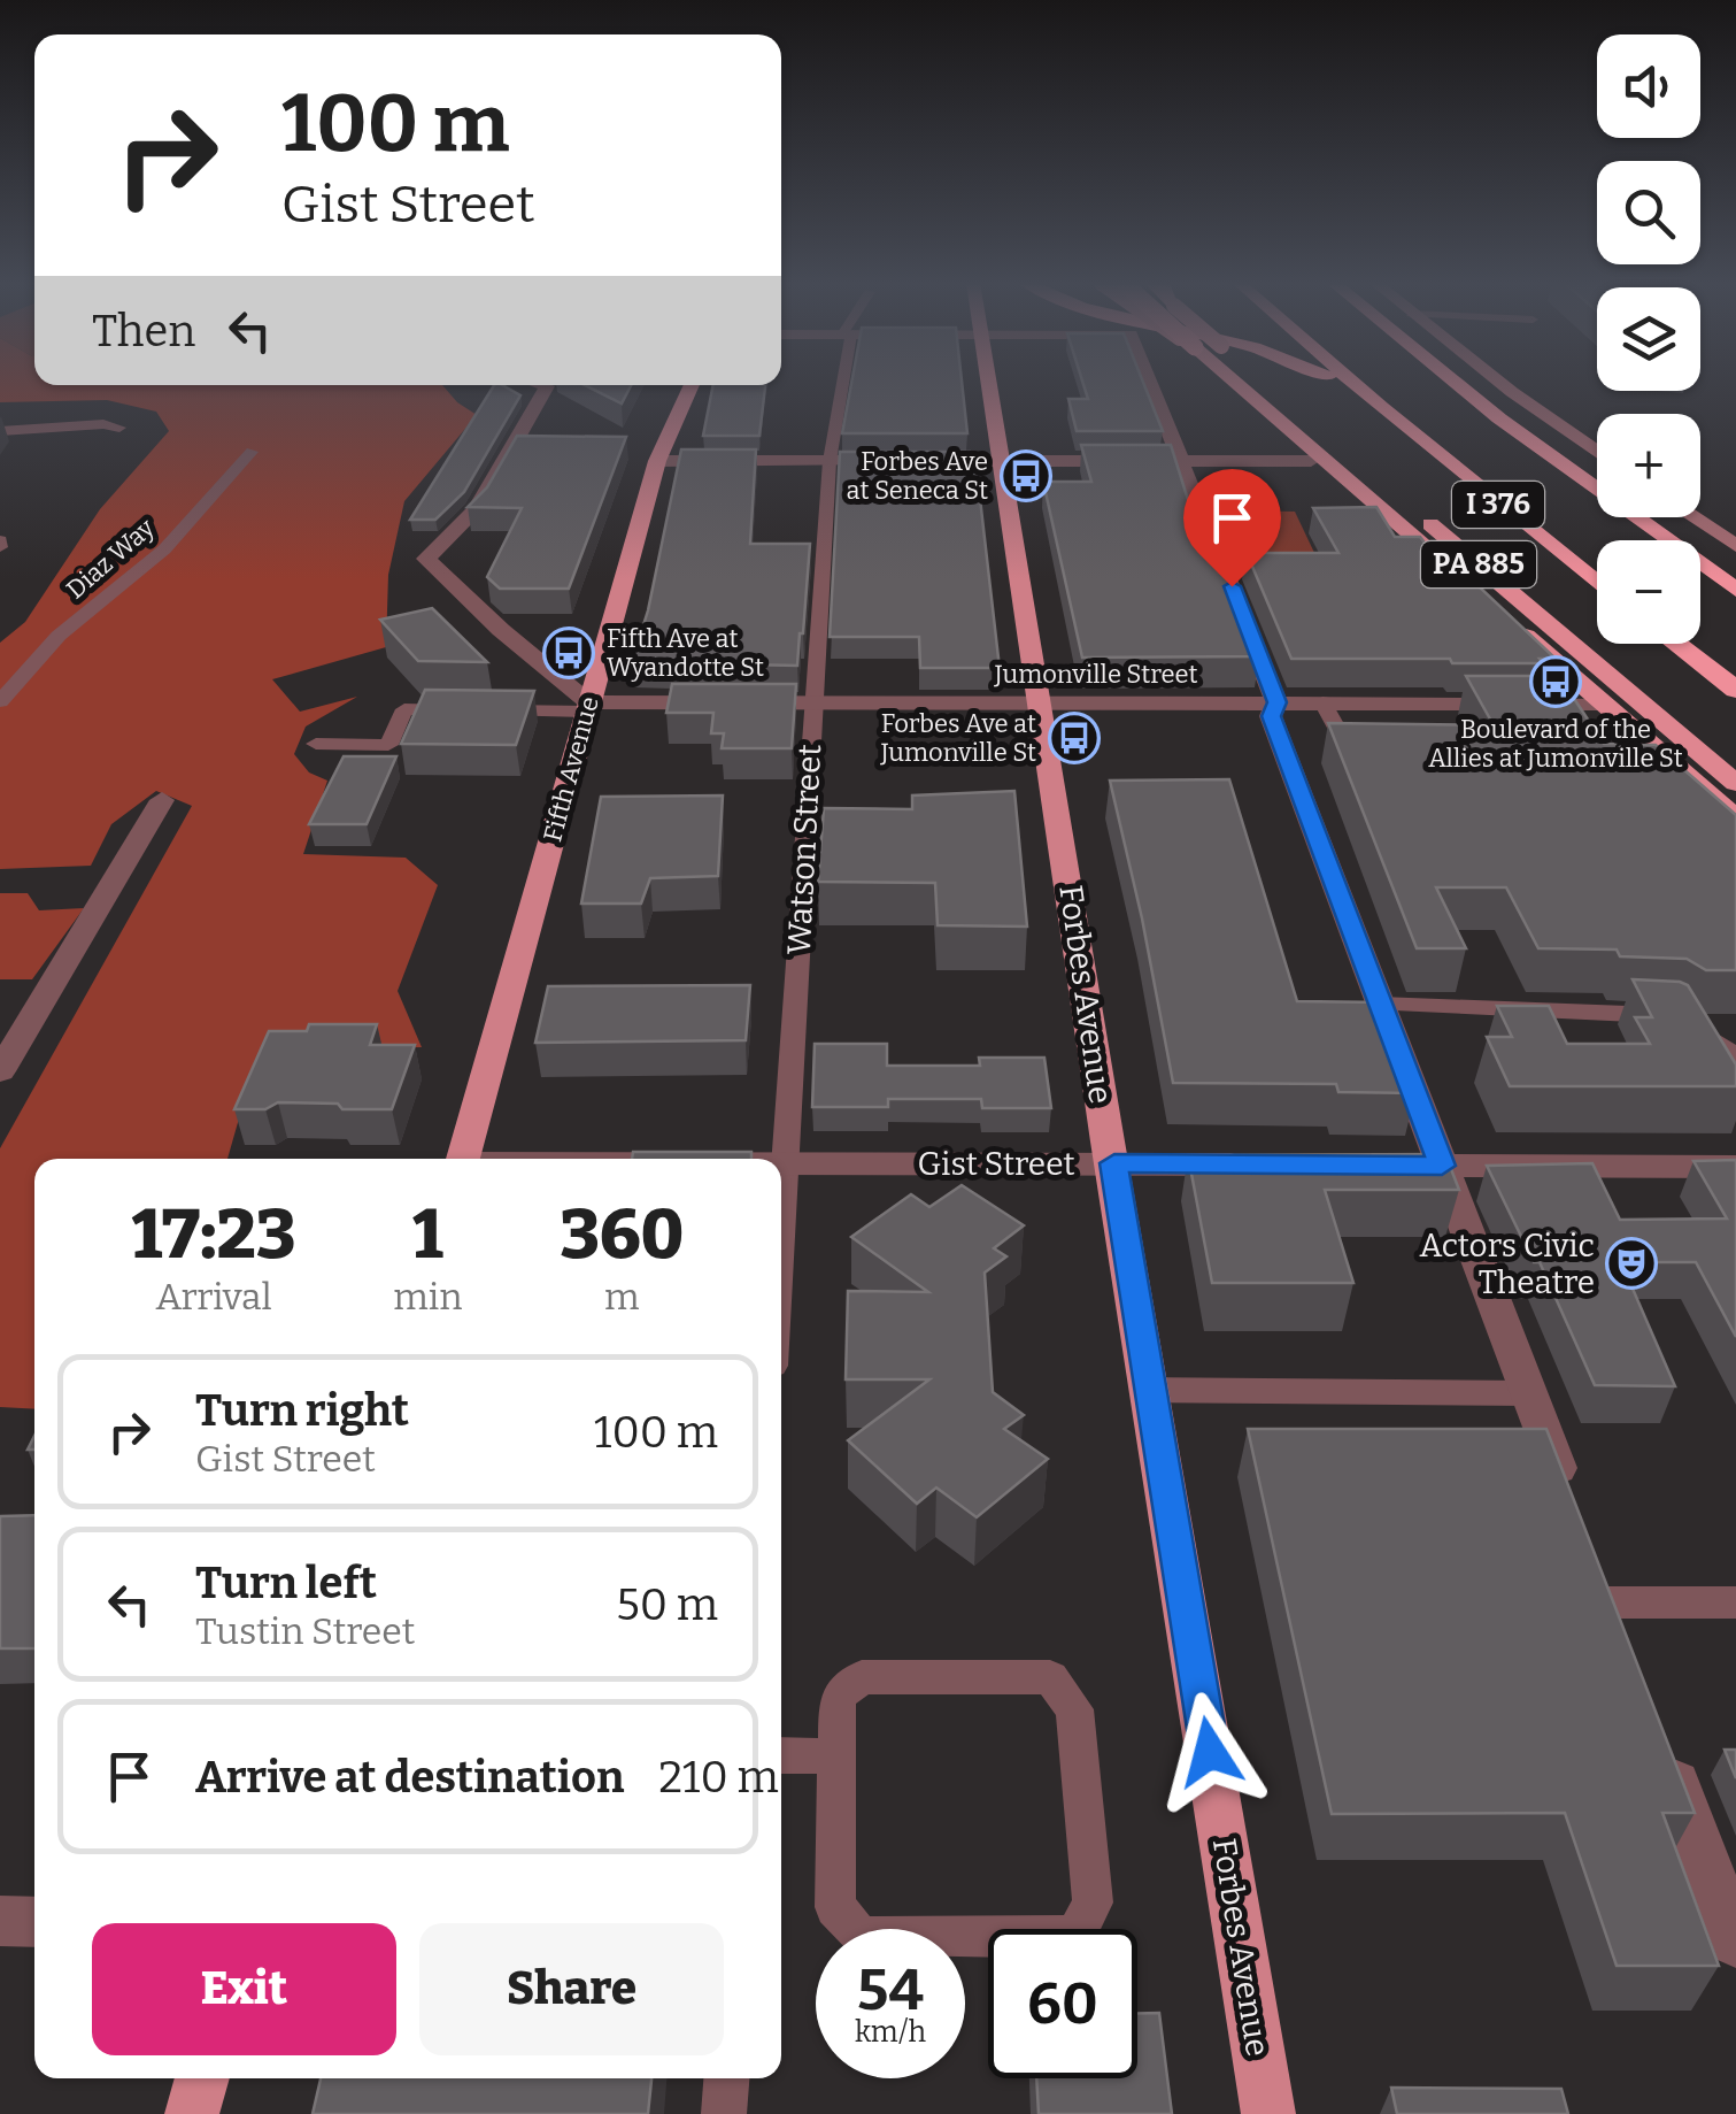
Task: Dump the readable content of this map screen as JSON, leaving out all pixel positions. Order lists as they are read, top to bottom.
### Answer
{
  "streets": {
    "highway": ["I 376", "PA 885"],
    "main road": ["Fifth Avenue", "Forbes Avenue"],
    "street": ["Jumonville Street", "Gist Street"],
    "lane": ["Diaz Way", "Watson Street"]
  },
  "crossings": [
    ["PA 885", "Jumonville Street"],
    ["Jumonville Street", "Fifth Avenue"],
    ["Jumonville Street", "Watson Street"],
    ["Jumonville Street", "Forbes Avenue"],
    ["Watson Street", "Gist Street"],
    ["Forbes Avenue", "Gist Street"]
  ],
  "places": {
    "bus stop": [
      "Forbes Ave at Seneca St",
      "Fifth Ave at Wyandotte St",
      "Boulevard of the Allies at Jumonville St",
      "Forbes Ave at Jumonville St"
    ],
    "theatre": ["Actors Civic Theatre"]
  },
  "page": {
    "map_buttons": ["+", "−"],
    "turn": ["100 m", "Gist Street"],
    "then": "Then",
    "eta": [
      "17:23",
      "Arrival",
      "1",
      "min",
      "360",
      "m"
    ],
    "list": [
      {
        "name": "Turn right",
        "note": "Gist Street",
        "value": "100 m"
      },
      {
        "name": "Turn left",
        "note": "Tustin Street",
        "value": "50 m"
      },
      {
        "name": "Arrive at destination",
        "value": "210 m"
      }
    ],
    "buttons": ["Exit", "Share"],
    "speed": "54 km/h",
    "limit": "60"
  }
}
